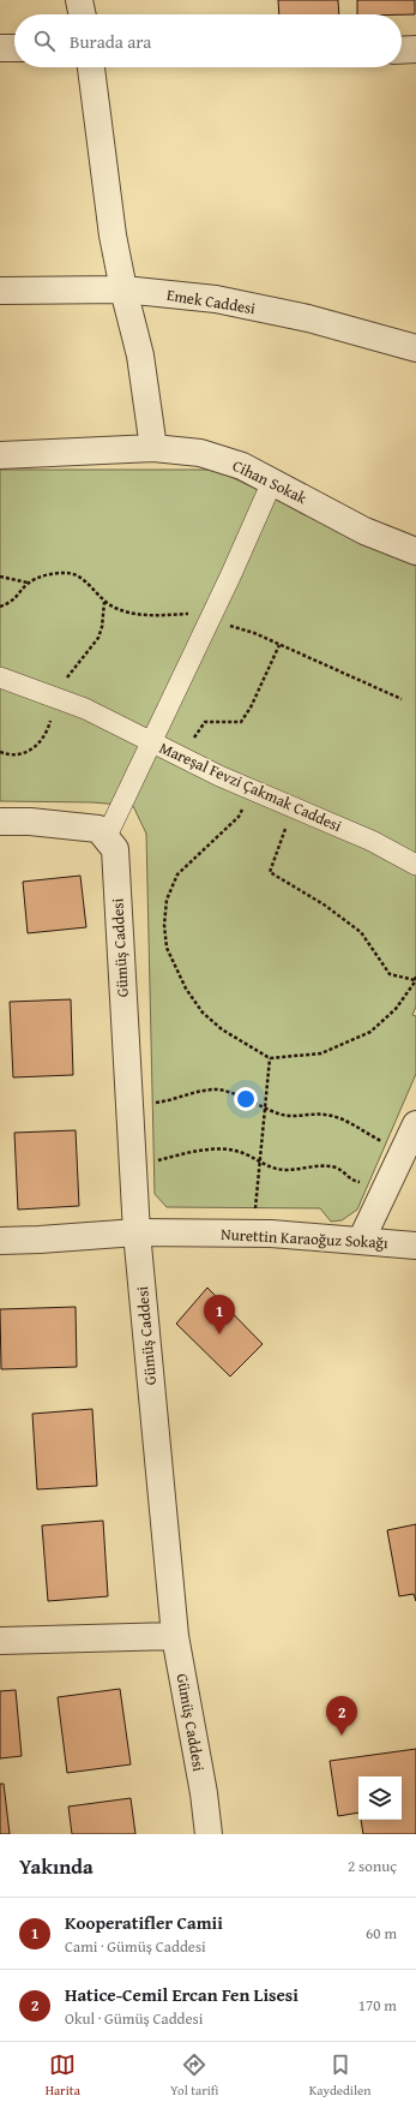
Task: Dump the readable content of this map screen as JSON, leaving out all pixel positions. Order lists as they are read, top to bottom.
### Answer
{
  "streets": {
    "street": [
      "Emek Caddesi",
      "Cihan Sokak",
      "Mareşal Fevzi Çakmak Caddesi",
      "Gümüş Caddesi",
      "Nurettin Karaoğuz Sokağı"
    ]
  },
  "crossings": [
    ["Mareşal Fevzi Çakmak Caddesi", "Gümüş Caddesi"],
    ["Gümüş Caddesi", "Nurettin Karaoğuz Sokağı"]
  ],
  "page": {
    "search": "Burada ara",
    "pins": ["1", "2"],
    "heading": ["Yakında", "2 sonuç"],
    "list": [
      {
        "mark": "1",
        "name": "Kooperatifler Camii",
        "note": "Cami · Gümüş Caddesi",
        "value": "60 m"
      },
      {
        "mark": "2",
        "name": "Hatice-Cemil Ercan Fen Lisesi",
        "note": "Okul · Gümüş Caddesi",
        "value": "170 m"
      }
    ],
    "nav": ["Harita", "Yol tarifi", "Kaydedilen"]
  }
}
